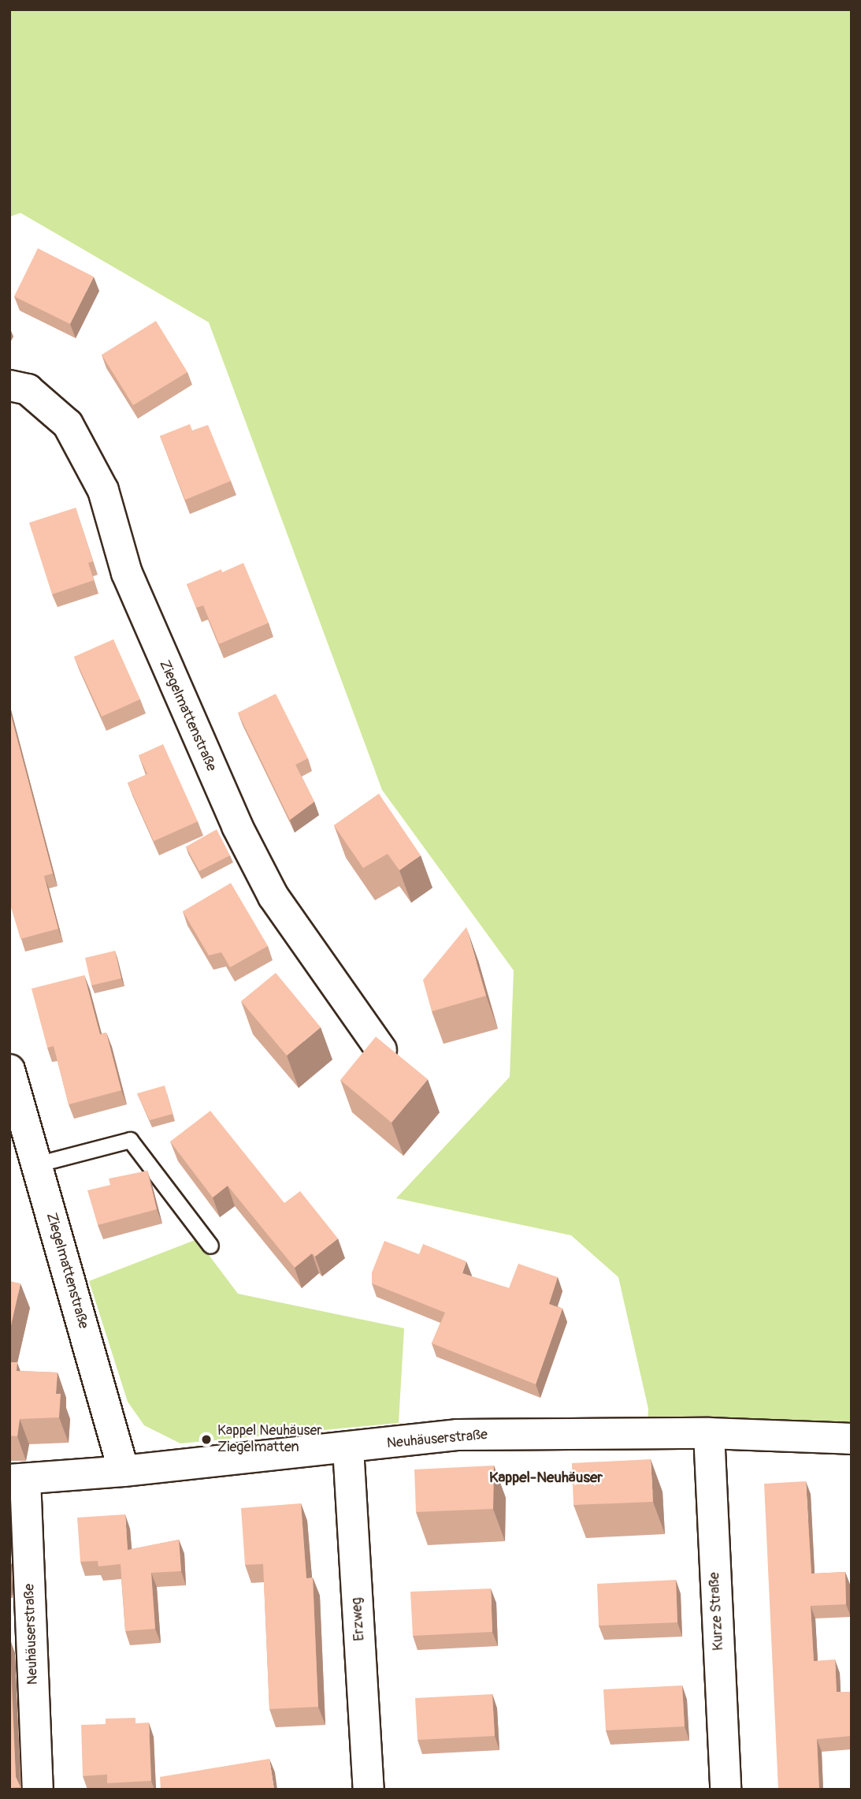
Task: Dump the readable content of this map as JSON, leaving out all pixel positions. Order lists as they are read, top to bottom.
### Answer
{
  "streets": {
    "street": [
      "Ziegelmattenstraße",
      "Neuhäuserstraße",
      "Kurze Straße",
      "Erzweg"
    ]
  },
  "crossings": [
    ["Ziegelmattenstraße", "Neuhäuserstraße"],
    ["Neuhäuserstraße", "Kurze Straße"],
    ["Neuhäuserstraße", "Erzweg"]
  ],
  "districts": ["Kappel-Neuhäuser"],
  "places": ["Kappel Neuhäuser Ziegelmatten"]
}
